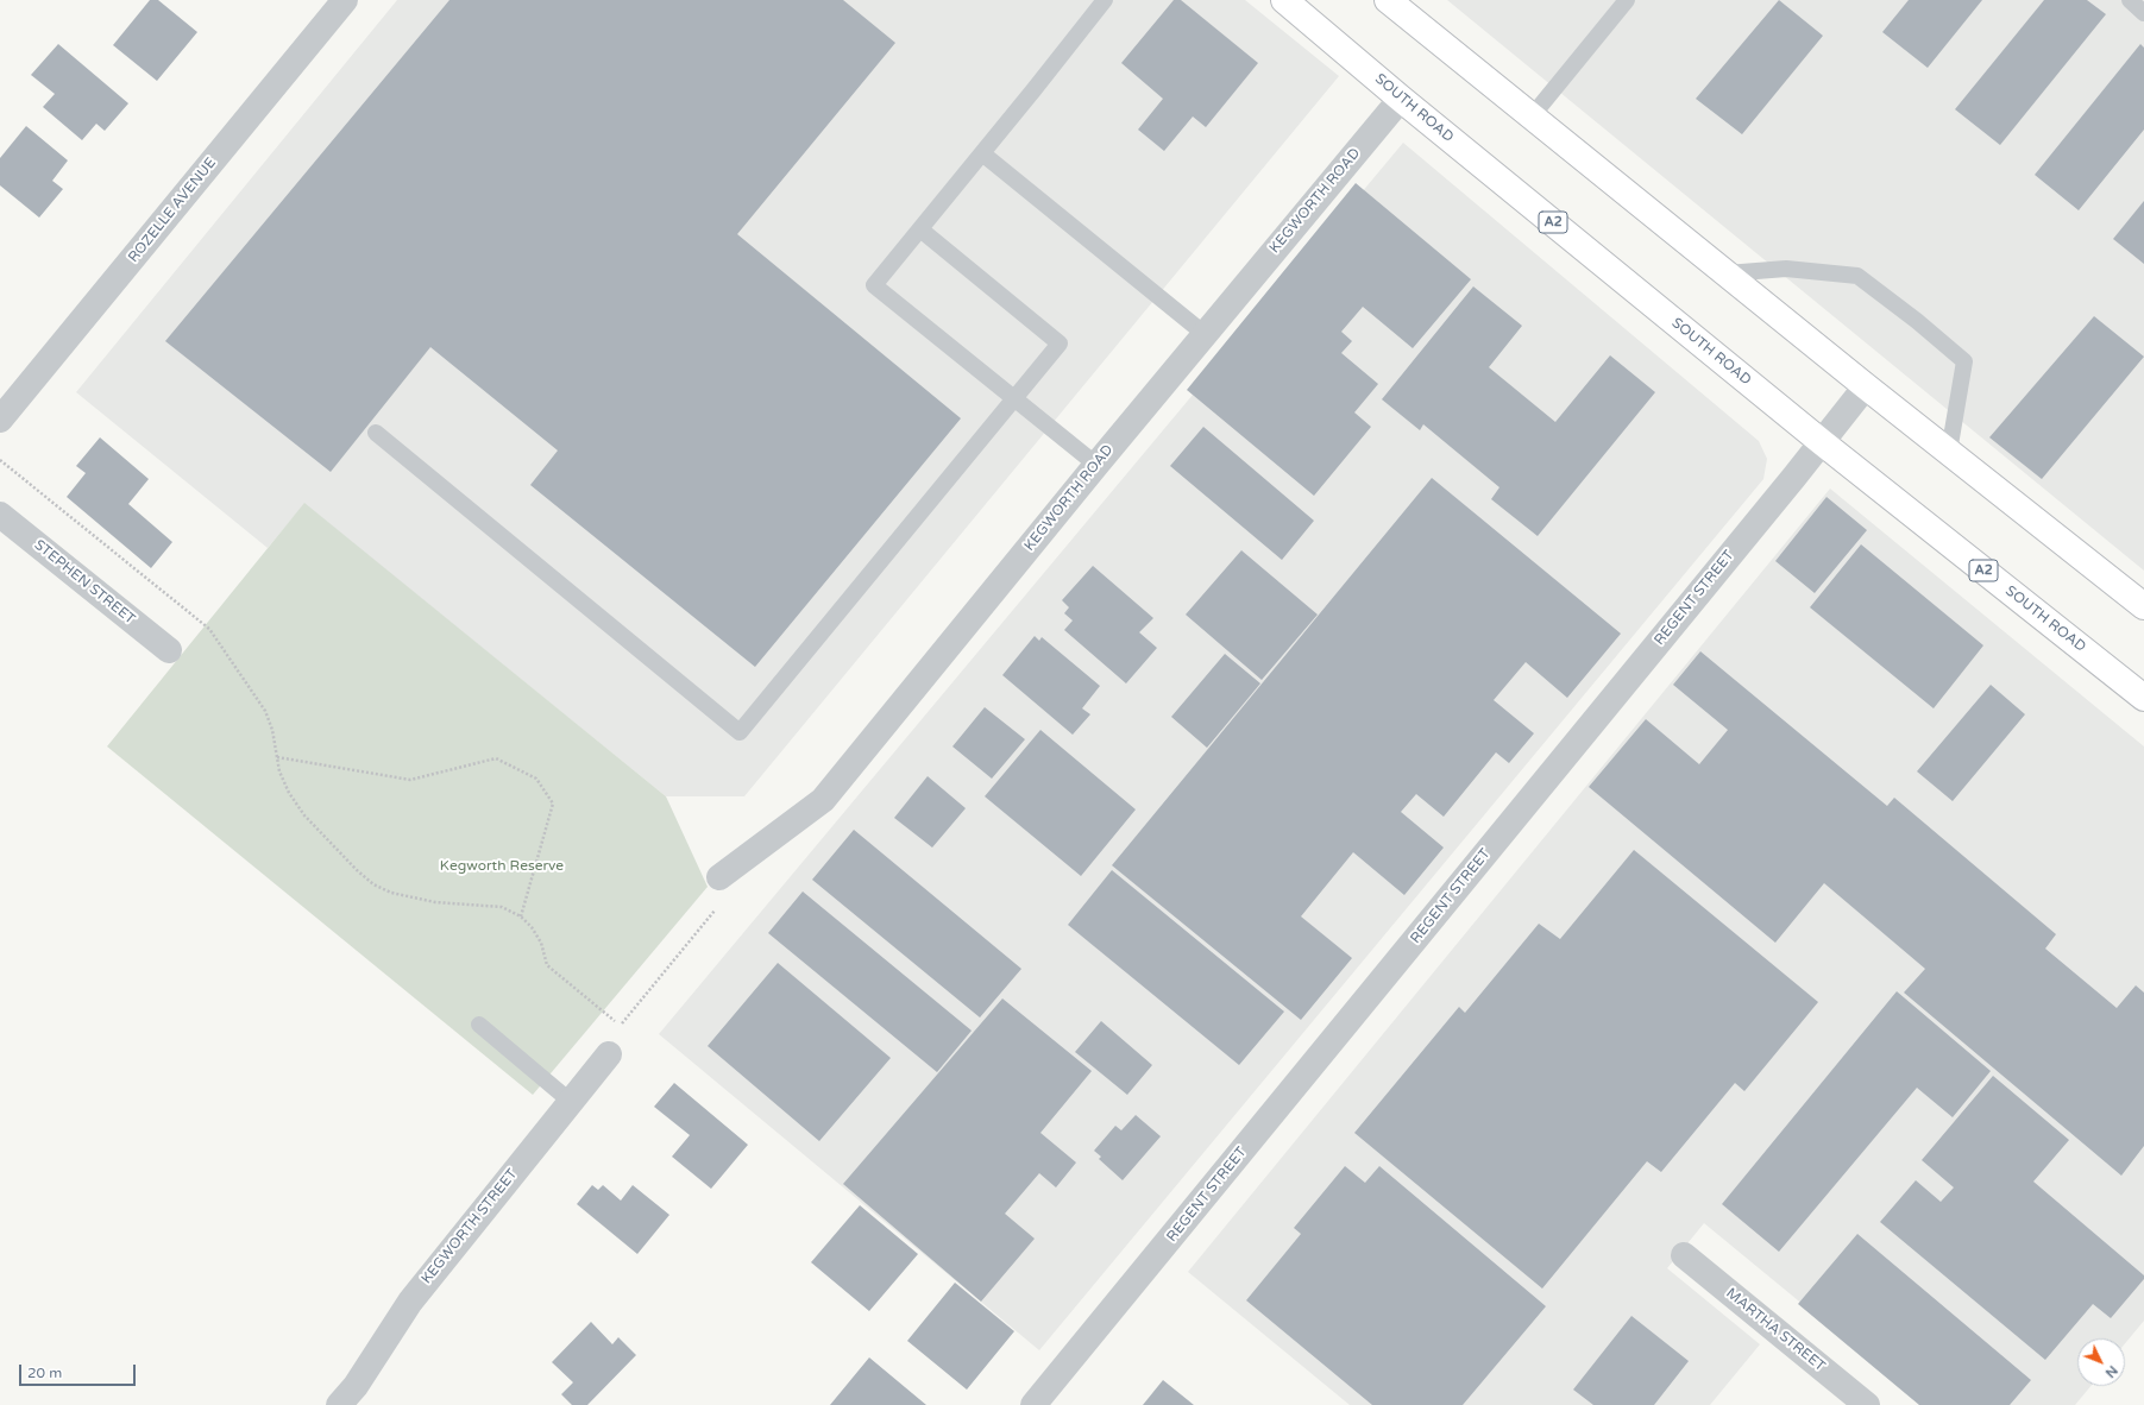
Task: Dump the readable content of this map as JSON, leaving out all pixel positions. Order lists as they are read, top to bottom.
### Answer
{
  "streets": {
    "highway": ["SOUTH ROAD", "A2"],
    "street": [
      "KEGWORTH ROAD",
      "ROZELLE AVENUE",
      "STEPHEN STREET",
      "REGENT STREET",
      "KEGWORTH STREET",
      "MARTHA STREET"
    ]
  },
  "crossings": [
    ["SOUTH ROAD", "KEGWORTH ROAD"],
    ["SOUTH ROAD", "REGENT STREET"]
  ],
  "parks": ["Kegworth Reserve"],
  "scale_bar": "20 m",
  "north": "bottom right"
}
